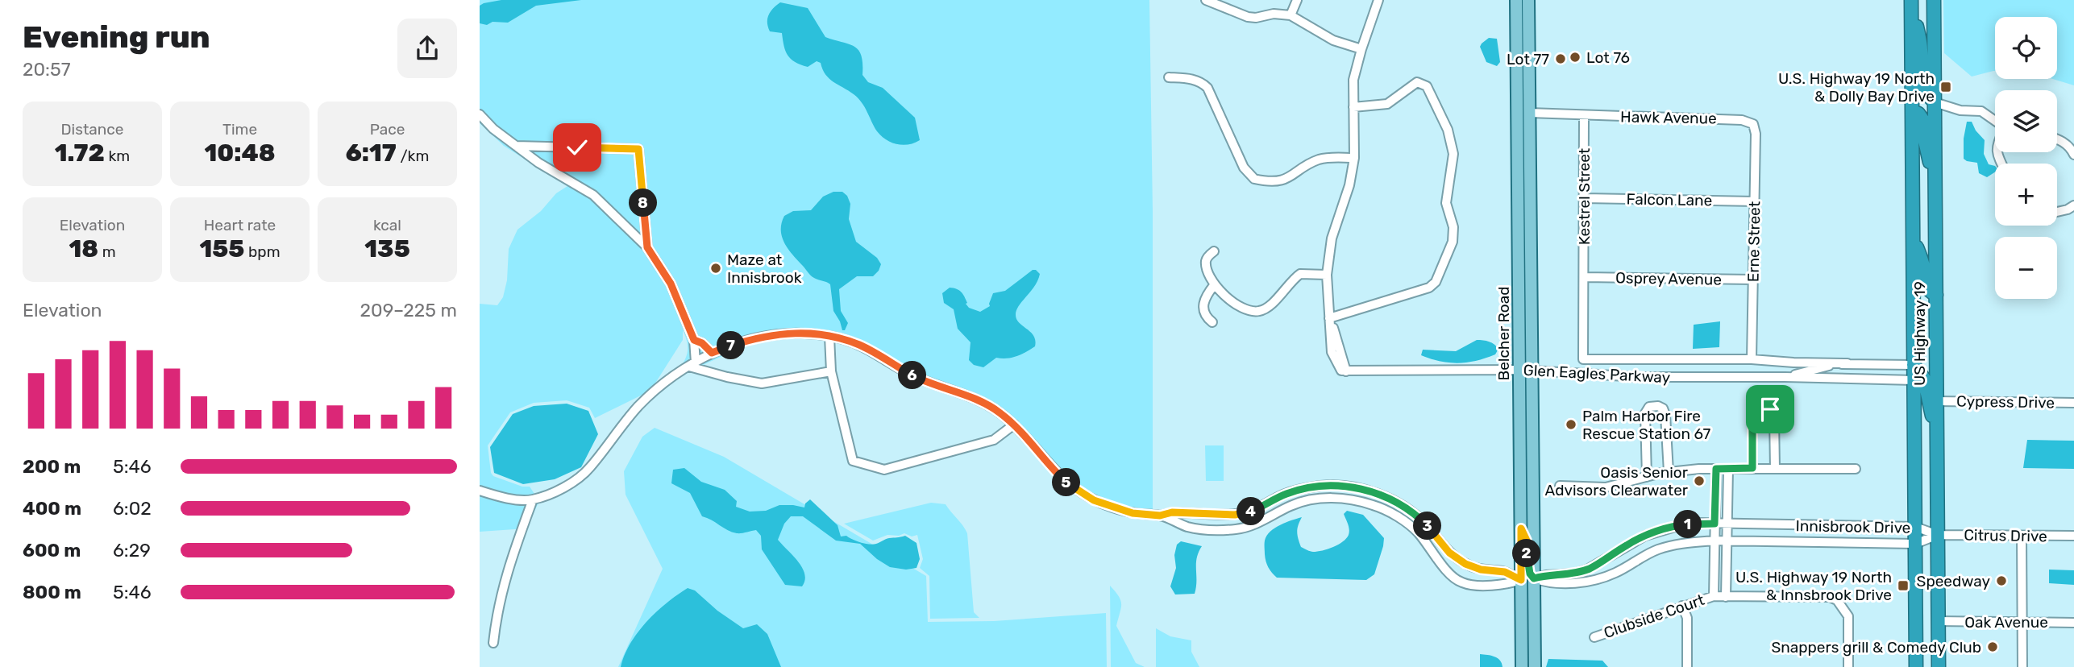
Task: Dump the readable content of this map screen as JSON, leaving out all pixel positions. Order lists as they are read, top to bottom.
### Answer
{
  "streets": {
    "highway": ["US Highway 19"],
    "main road": ["Belcher Road"],
    "street": [
      "Hawk Avenue",
      "Kestrel Street",
      "Falcon Lane",
      "Erne Street",
      "Osprey Avenue",
      "Glen Eagles Parkway",
      "Cypress Drive",
      "Innisbrook Drive",
      "Citrus Drive",
      "Clubside Court",
      "Oak Avenue"
    ]
  },
  "crossings": [
    ["Hawk Avenue", "Kestrel Street"],
    ["Hawk Avenue", "Erne Street"],
    ["Hawk Avenue", "Belcher Road"],
    ["Kestrel Street", "Falcon Lane"],
    ["Kestrel Street", "Erne Street"],
    ["Kestrel Street", "Osprey Avenue"],
    ["Falcon Lane", "Erne Street"],
    ["Erne Street", "Osprey Avenue"],
    ["Belcher Road", "Glen Eagles Parkway"],
    ["Belcher Road", "Innisbrook Drive"],
    ["US Highway 19", "Glen Eagles Parkway"],
    ["US Highway 19", "Cypress Drive"],
    ["US Highway 19", "Innisbrook Drive"],
    ["US Highway 19", "Citrus Drive"],
    ["US Highway 19", "Oak Avenue"],
    ["Innisbrook Drive", "Citrus Drive"],
    ["Innisbrook Drive", "Clubside Court"]
  ],
  "places": {
    "other": [
      "Lot 76",
      "Lot 77",
      "Maze at Innisbrook",
      "Palm Harbor Fire Rescue Station 67",
      "Oasis Senior Advisors Clearwater",
      "Speedway",
      "Snappers grill & Comedy Club"
    ],
    "transit": ["U.S. Highway 19 North & Dolly Bay Drive", "U.S. Highway 19 North & Innsbrook Drive"]
  },
  "page": {
    "heading": ["Evening run", "20:57"],
    "map_buttons": ["+", "−"],
    "stats": [
      ["Distance", "1.72 km"],
      ["Time", "10:48"],
      ["Pace", "6:17 /km"],
      ["Elevation", "18 m"],
      ["Heart rate", "155 bpm"],
      ["kcal", "135"]
    ],
    "pins": [
      "8",
      "7",
      "6",
      "5",
      "4",
      "1",
      "3",
      "2"
    ],
    "chart": ["Elevation", "209–225 m"],
    "list": [
      {
        "name": "200 m",
        "note": "5:46"
      },
      {
        "name": "400 m",
        "note": "6:02"
      },
      {
        "name": "600 m",
        "note": "6:29"
      },
      {
        "name": "800 m",
        "note": "5:46"
      }
    ]
  }
}
